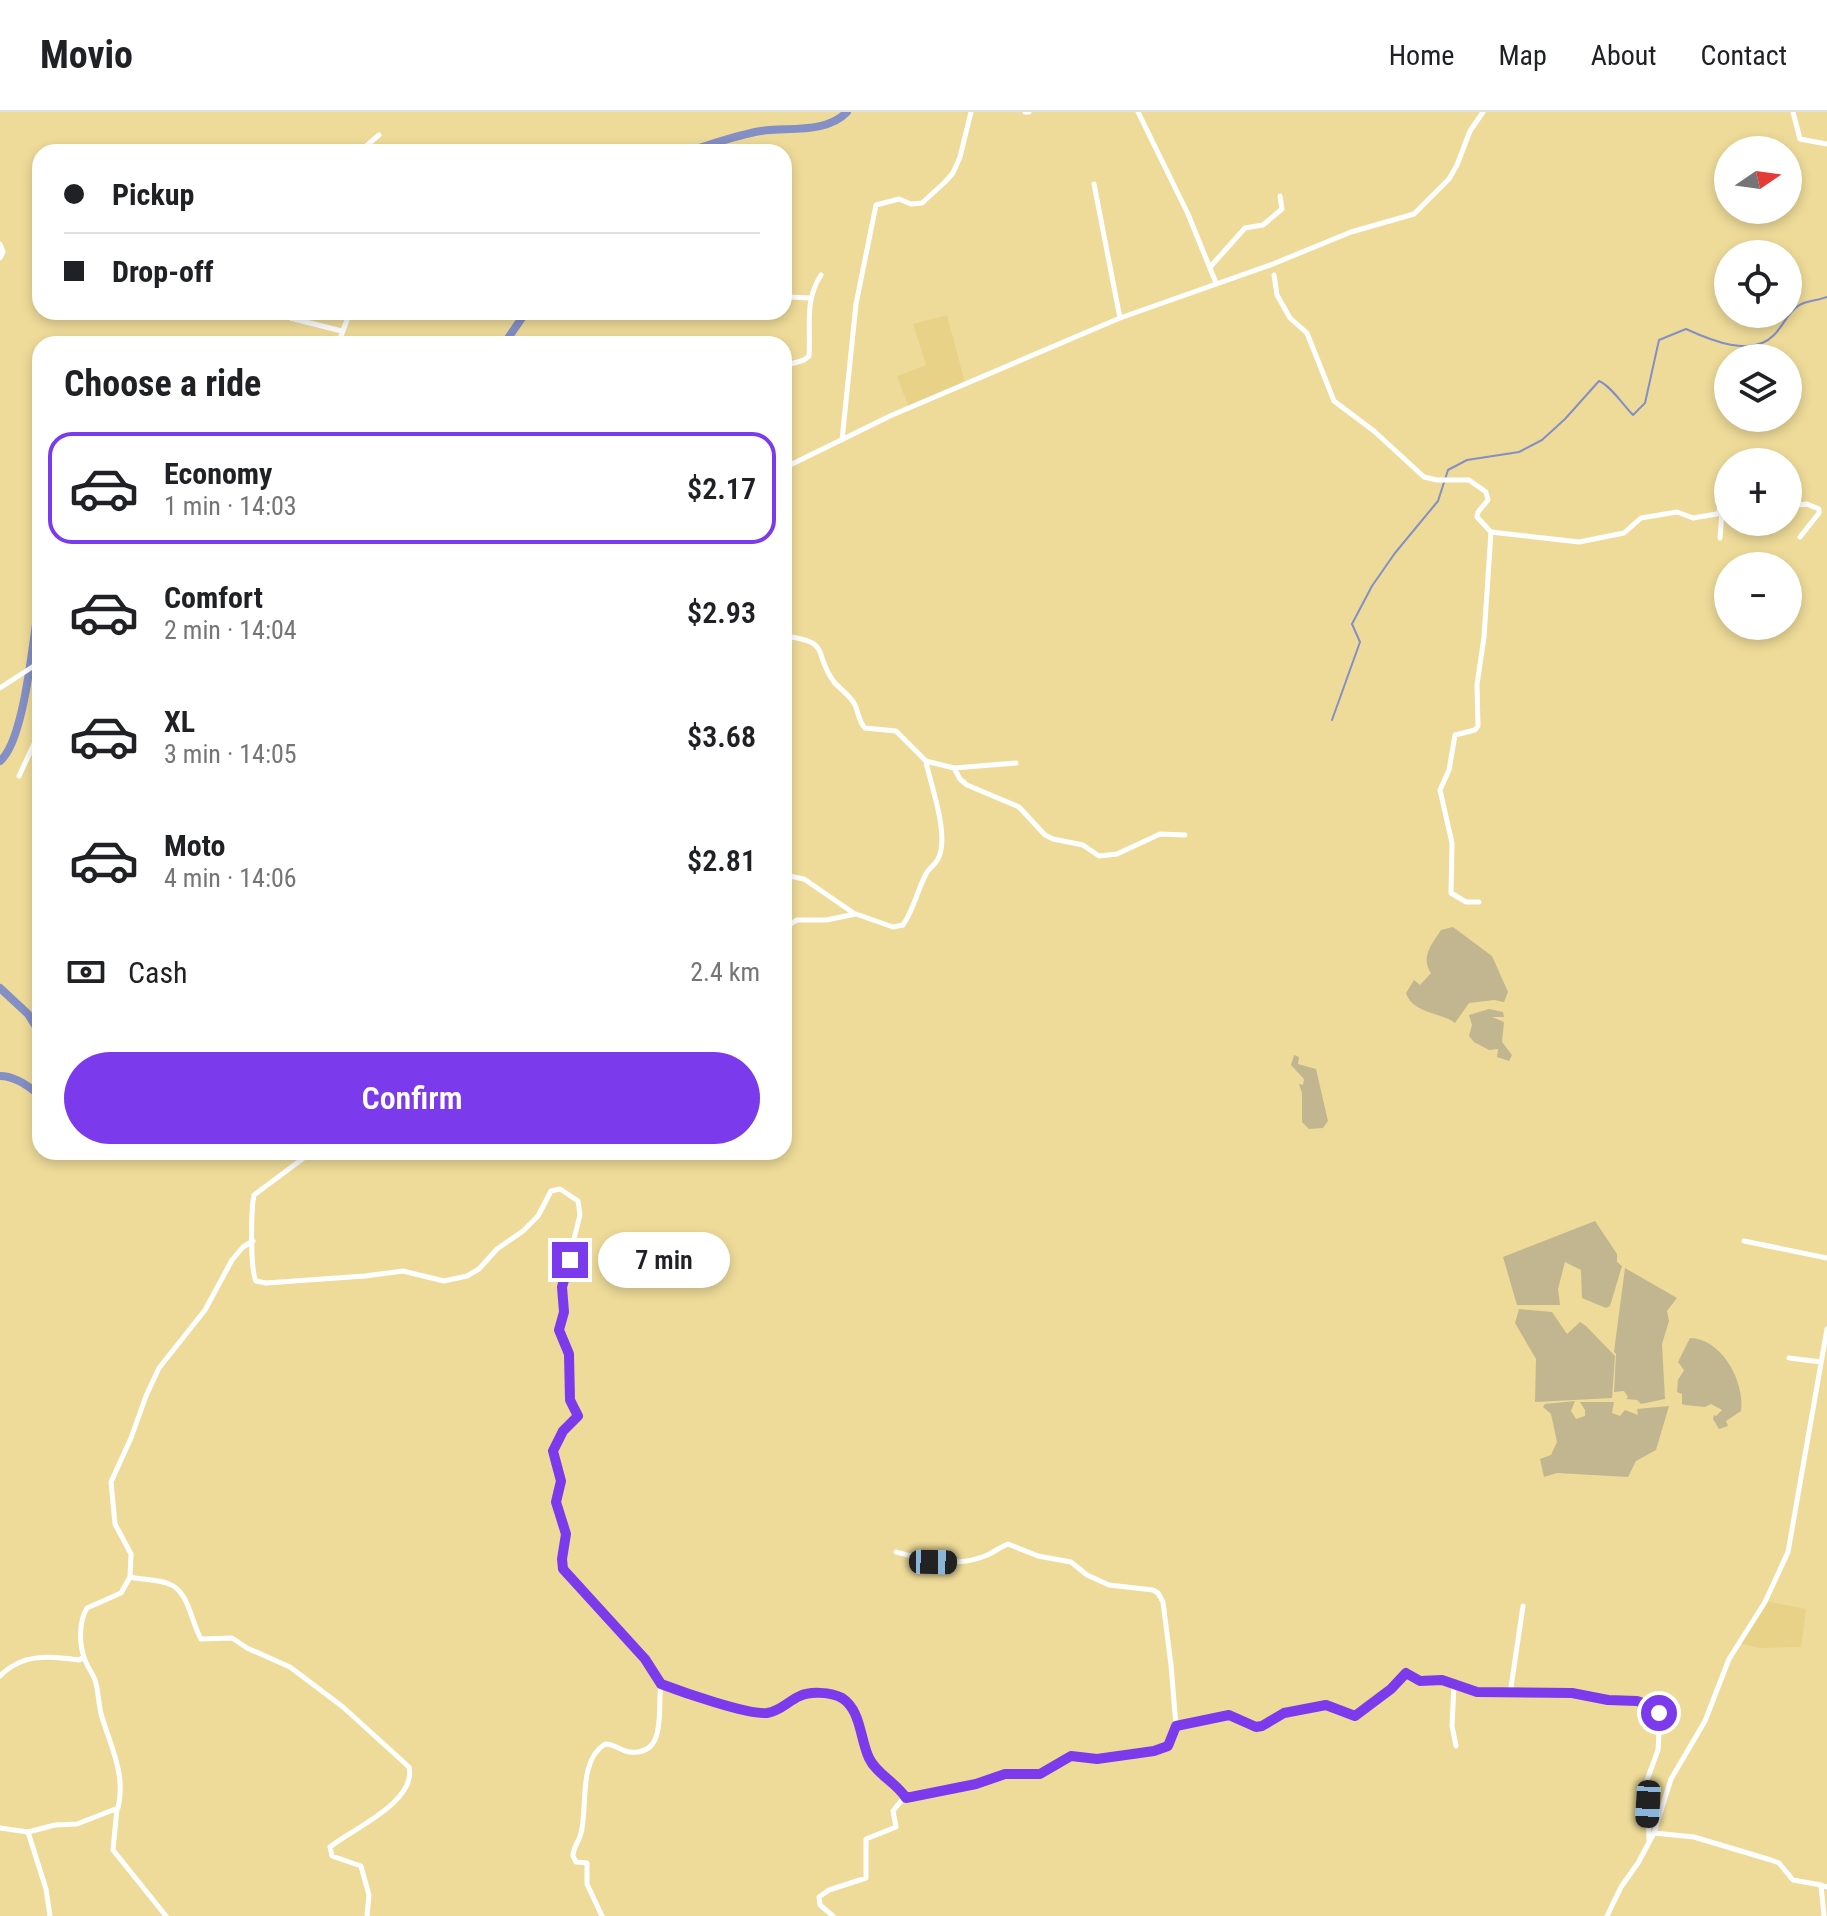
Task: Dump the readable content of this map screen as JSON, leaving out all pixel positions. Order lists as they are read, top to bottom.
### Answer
{
  "north": "right",
  "page": {
    "header": "Movio",
    "nav": [
      "Home",
      "Map",
      "About",
      "Contact"
    ],
    "map_buttons": ["+", "−"],
    "banner": ["Pickup", "Drop-off"],
    "heading": "Choose a ride",
    "list": [
      {
        "name": "Economy",
        "note": "1 min · 14:03",
        "value": "$2.17"
      },
      {
        "name": "Comfort",
        "note": "2 min · 14:04",
        "value": "$2.93"
      },
      {
        "name": "XL",
        "note": "3 min · 14:05",
        "value": "$3.68"
      },
      {
        "name": "Moto",
        "note": "4 min · 14:06",
        "value": "$2.81"
      }
    ],
    "pay": ["Cash", "2.4 km"],
    "buttons": "Confirm",
    "bubble": "7 min"
  }
}
